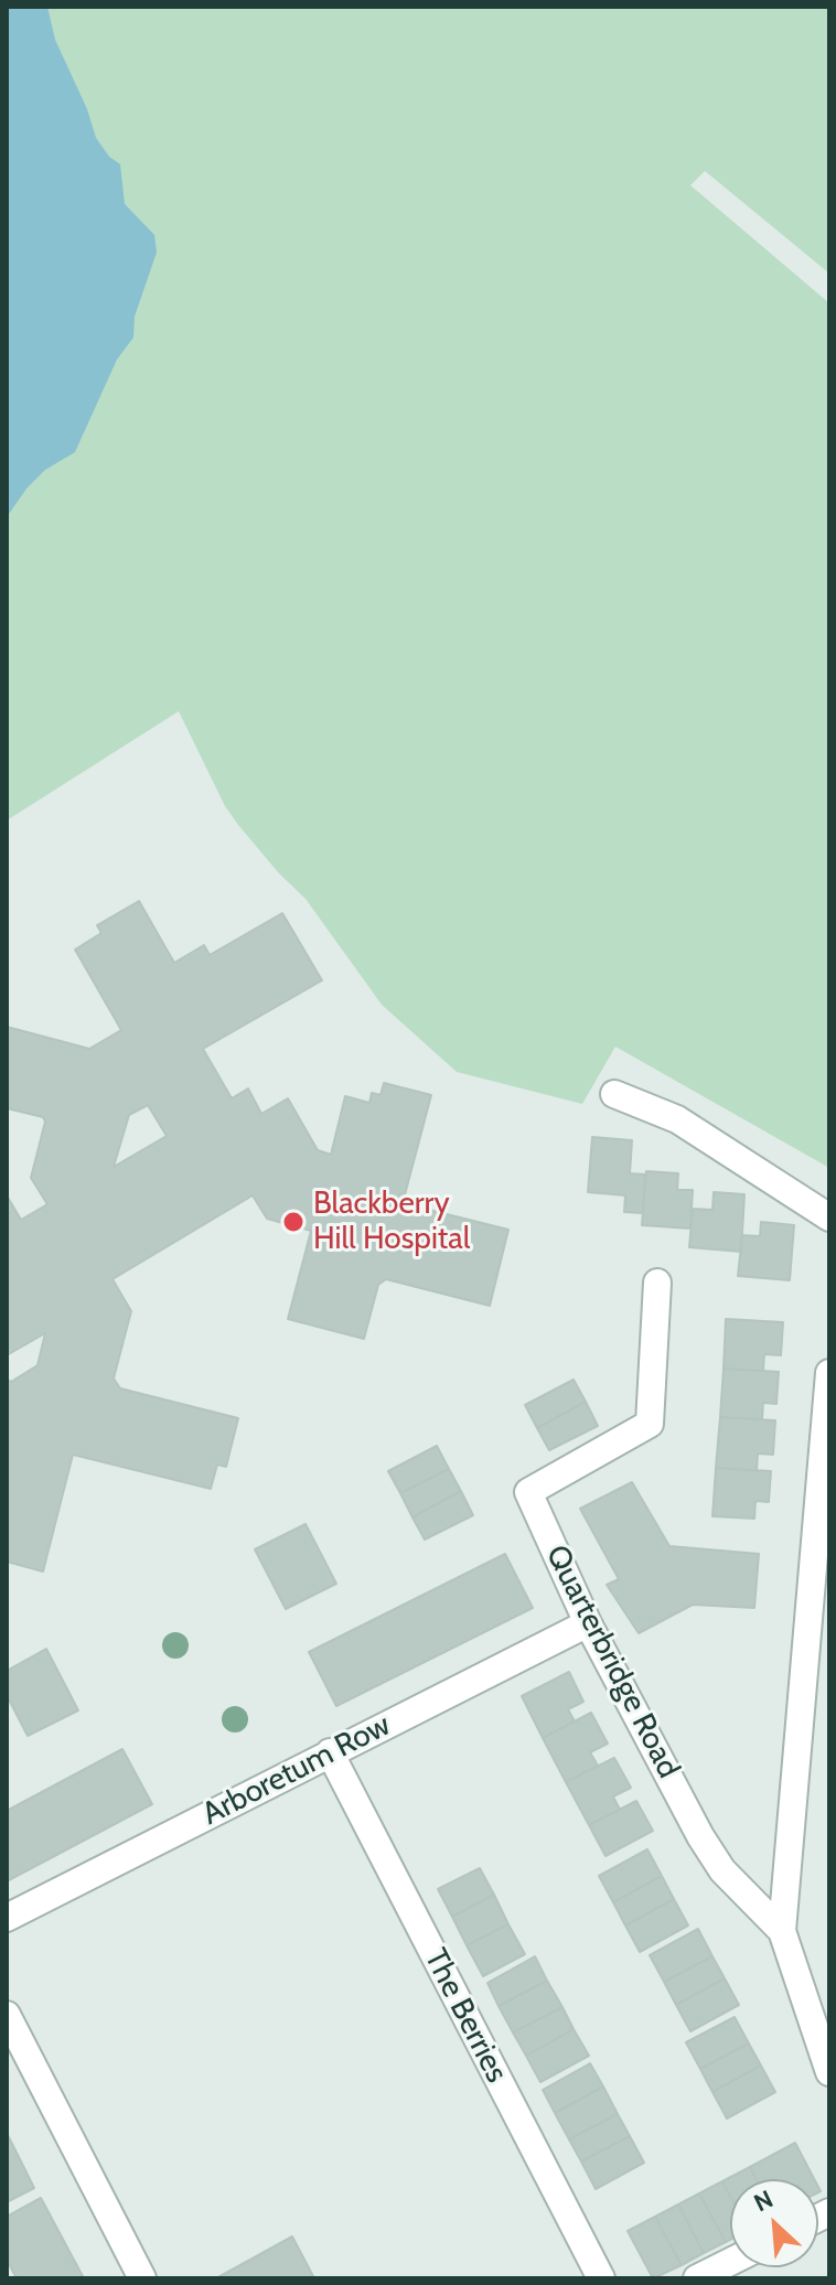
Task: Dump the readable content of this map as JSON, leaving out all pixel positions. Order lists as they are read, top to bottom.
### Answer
{
  "streets": {
    "street": ["Quarterbridge Road", "Arboretum Row", "The Berries"]
  },
  "crossings": [
    ["Quarterbridge Road", "Arboretum Row"],
    ["Arboretum Row", "The Berries"]
  ],
  "places": ["Blackberry Hill Hospital"],
  "north": "top left"
}
